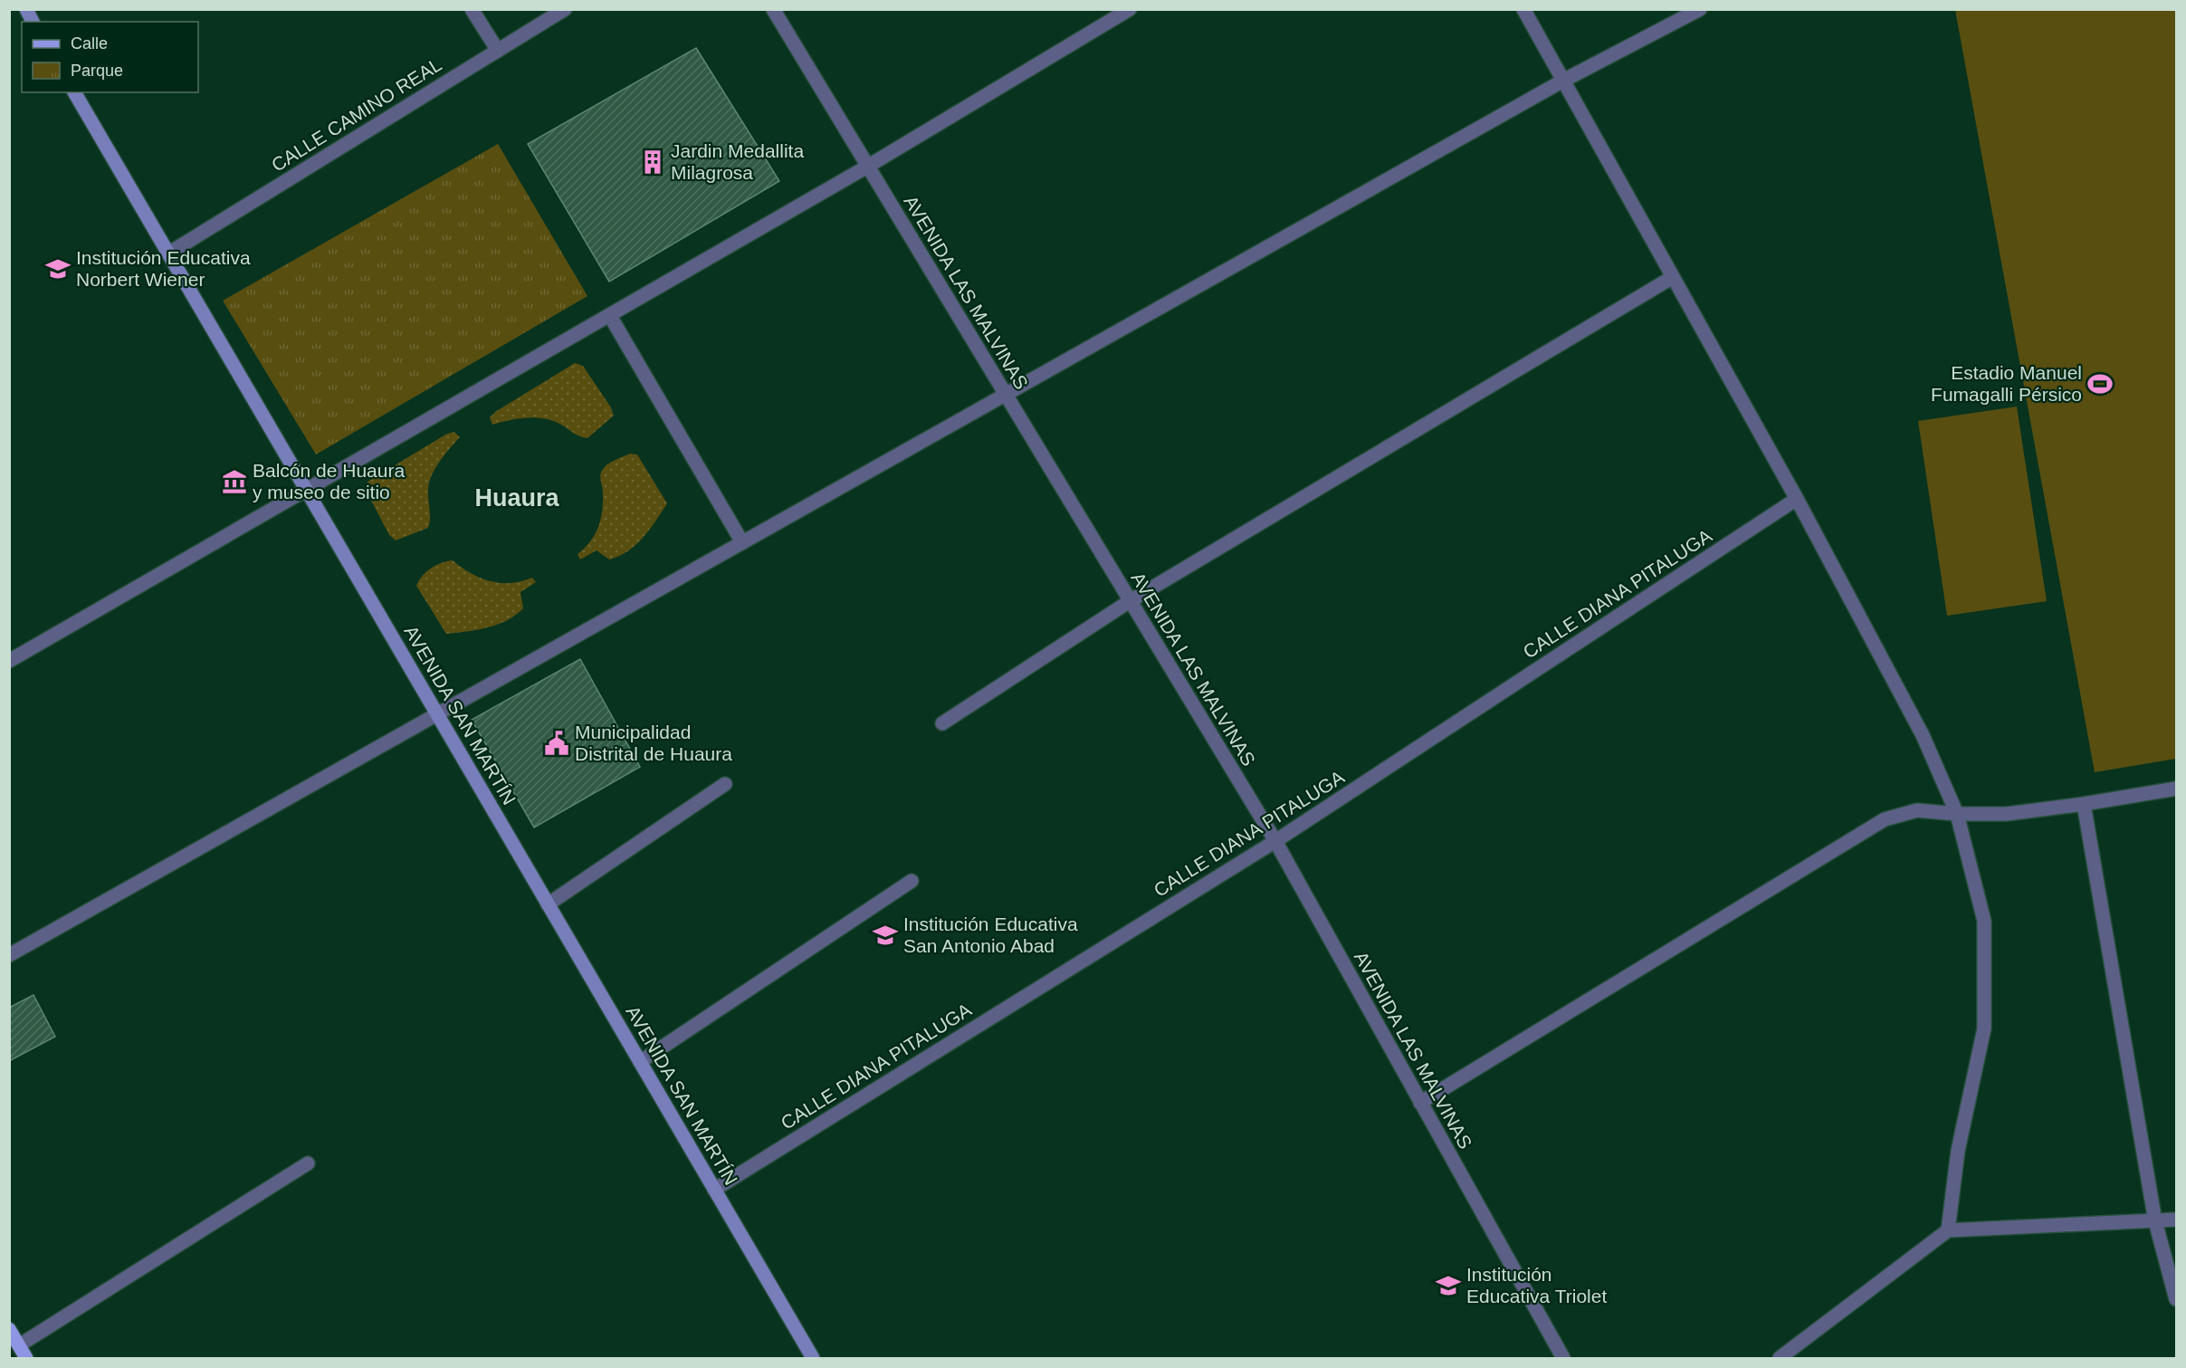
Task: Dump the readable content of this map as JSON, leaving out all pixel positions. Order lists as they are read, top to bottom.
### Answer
{
  "streets": {
    "main road": ["AVENIDA SAN MARTÍN"],
    "street": ["CALLE CAMINO REAL", "AVENIDA LAS MALVINAS", "CALLE DIANA PITALUGA"]
  },
  "crossings": [
    ["CALLE CAMINO REAL", "AVENIDA SAN MARTÍN"],
    ["AVENIDA LAS MALVINAS", "CALLE DIANA PITALUGA"],
    ["CALLE DIANA PITALUGA", "AVENIDA SAN MARTÍN"]
  ],
  "districts": ["Huaura"],
  "places": {
    "building": ["Jardin Medallita Milagrosa"],
    "school or university": ["Institución Educativa Norbert Wiener", "Institución Educativa San Antonio Abad", "Institución Educativa Triolet"],
    "sports": ["Estadio Manuel Fumagalli Pérsico"],
    "museum": ["Balcón de Huaura y museo de sitio"],
    "public building": ["Municipalidad Distrital de Huaura"]
  },
  "legend": ["Calle", "Parque"]
}
